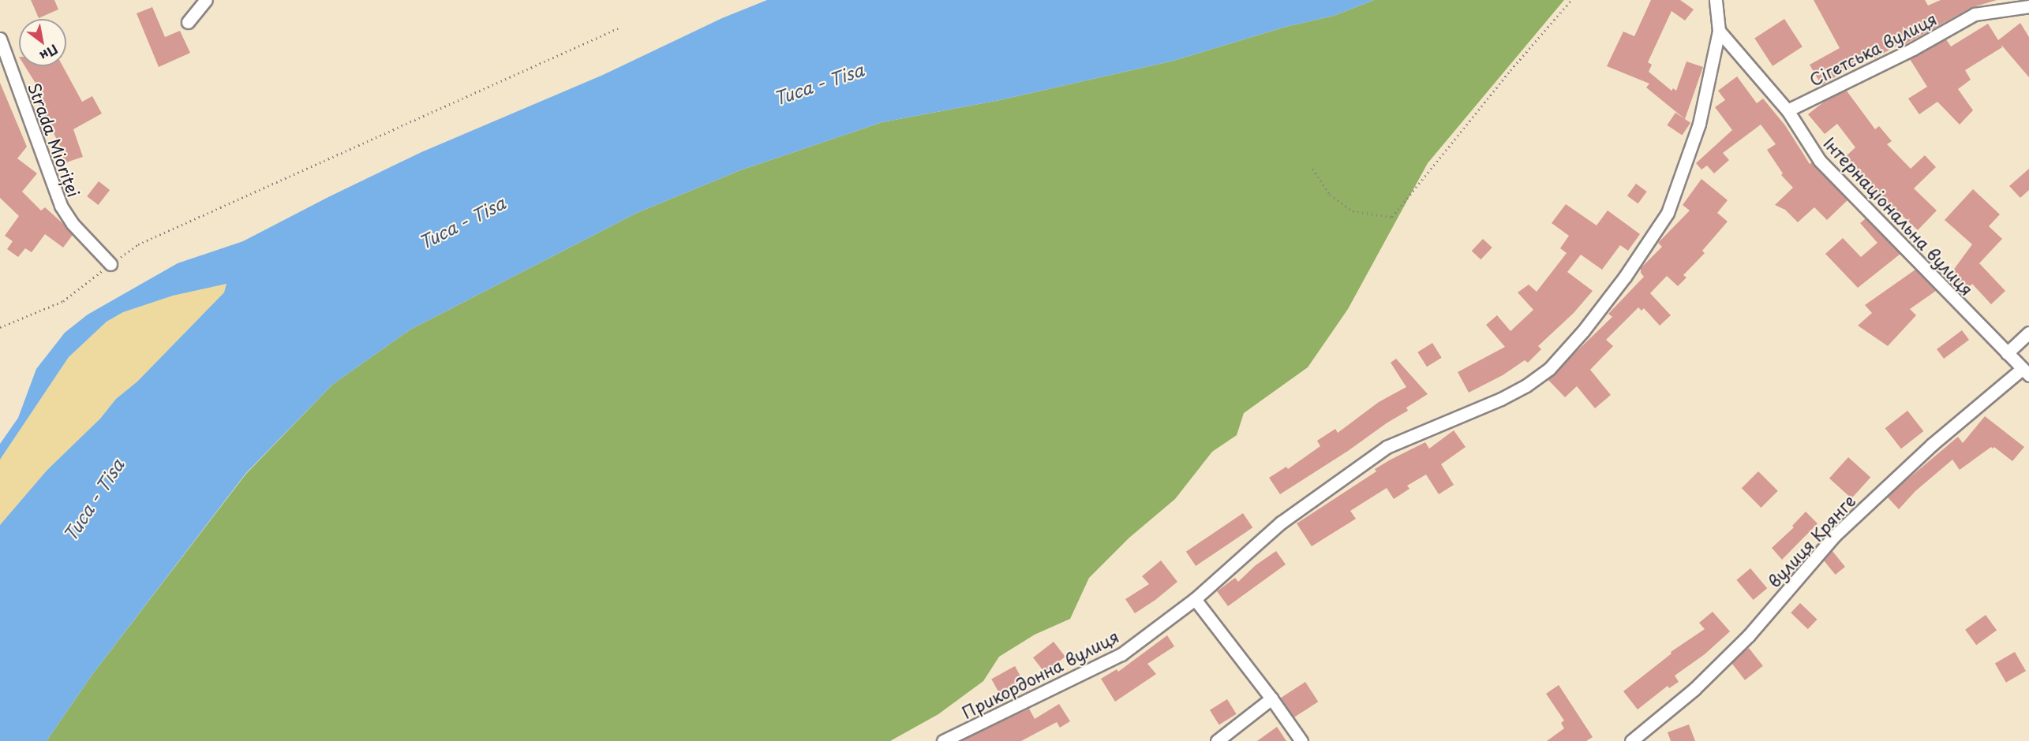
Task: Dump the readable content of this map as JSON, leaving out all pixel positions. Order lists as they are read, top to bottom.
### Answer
{
  "streets": {
    "street": [
      "Сігетська вулиця",
      "Strada Mioriței",
      "Інтернаціональна вулиця",
      "вулиця Крянге",
      "Прикордонна вулиця"
    ]
  },
  "crossings": [
    ["Сігетська вулиця", "Інтернаціональна вулиця"],
    ["Інтернаціональна вулиця", "вулиця Крянге"],
    ["Інтернаціональна вулиця", "Прикордонна вулиця"]
  ],
  "water": ["Тиса - Tisa"],
  "north": "bottom right"
}
